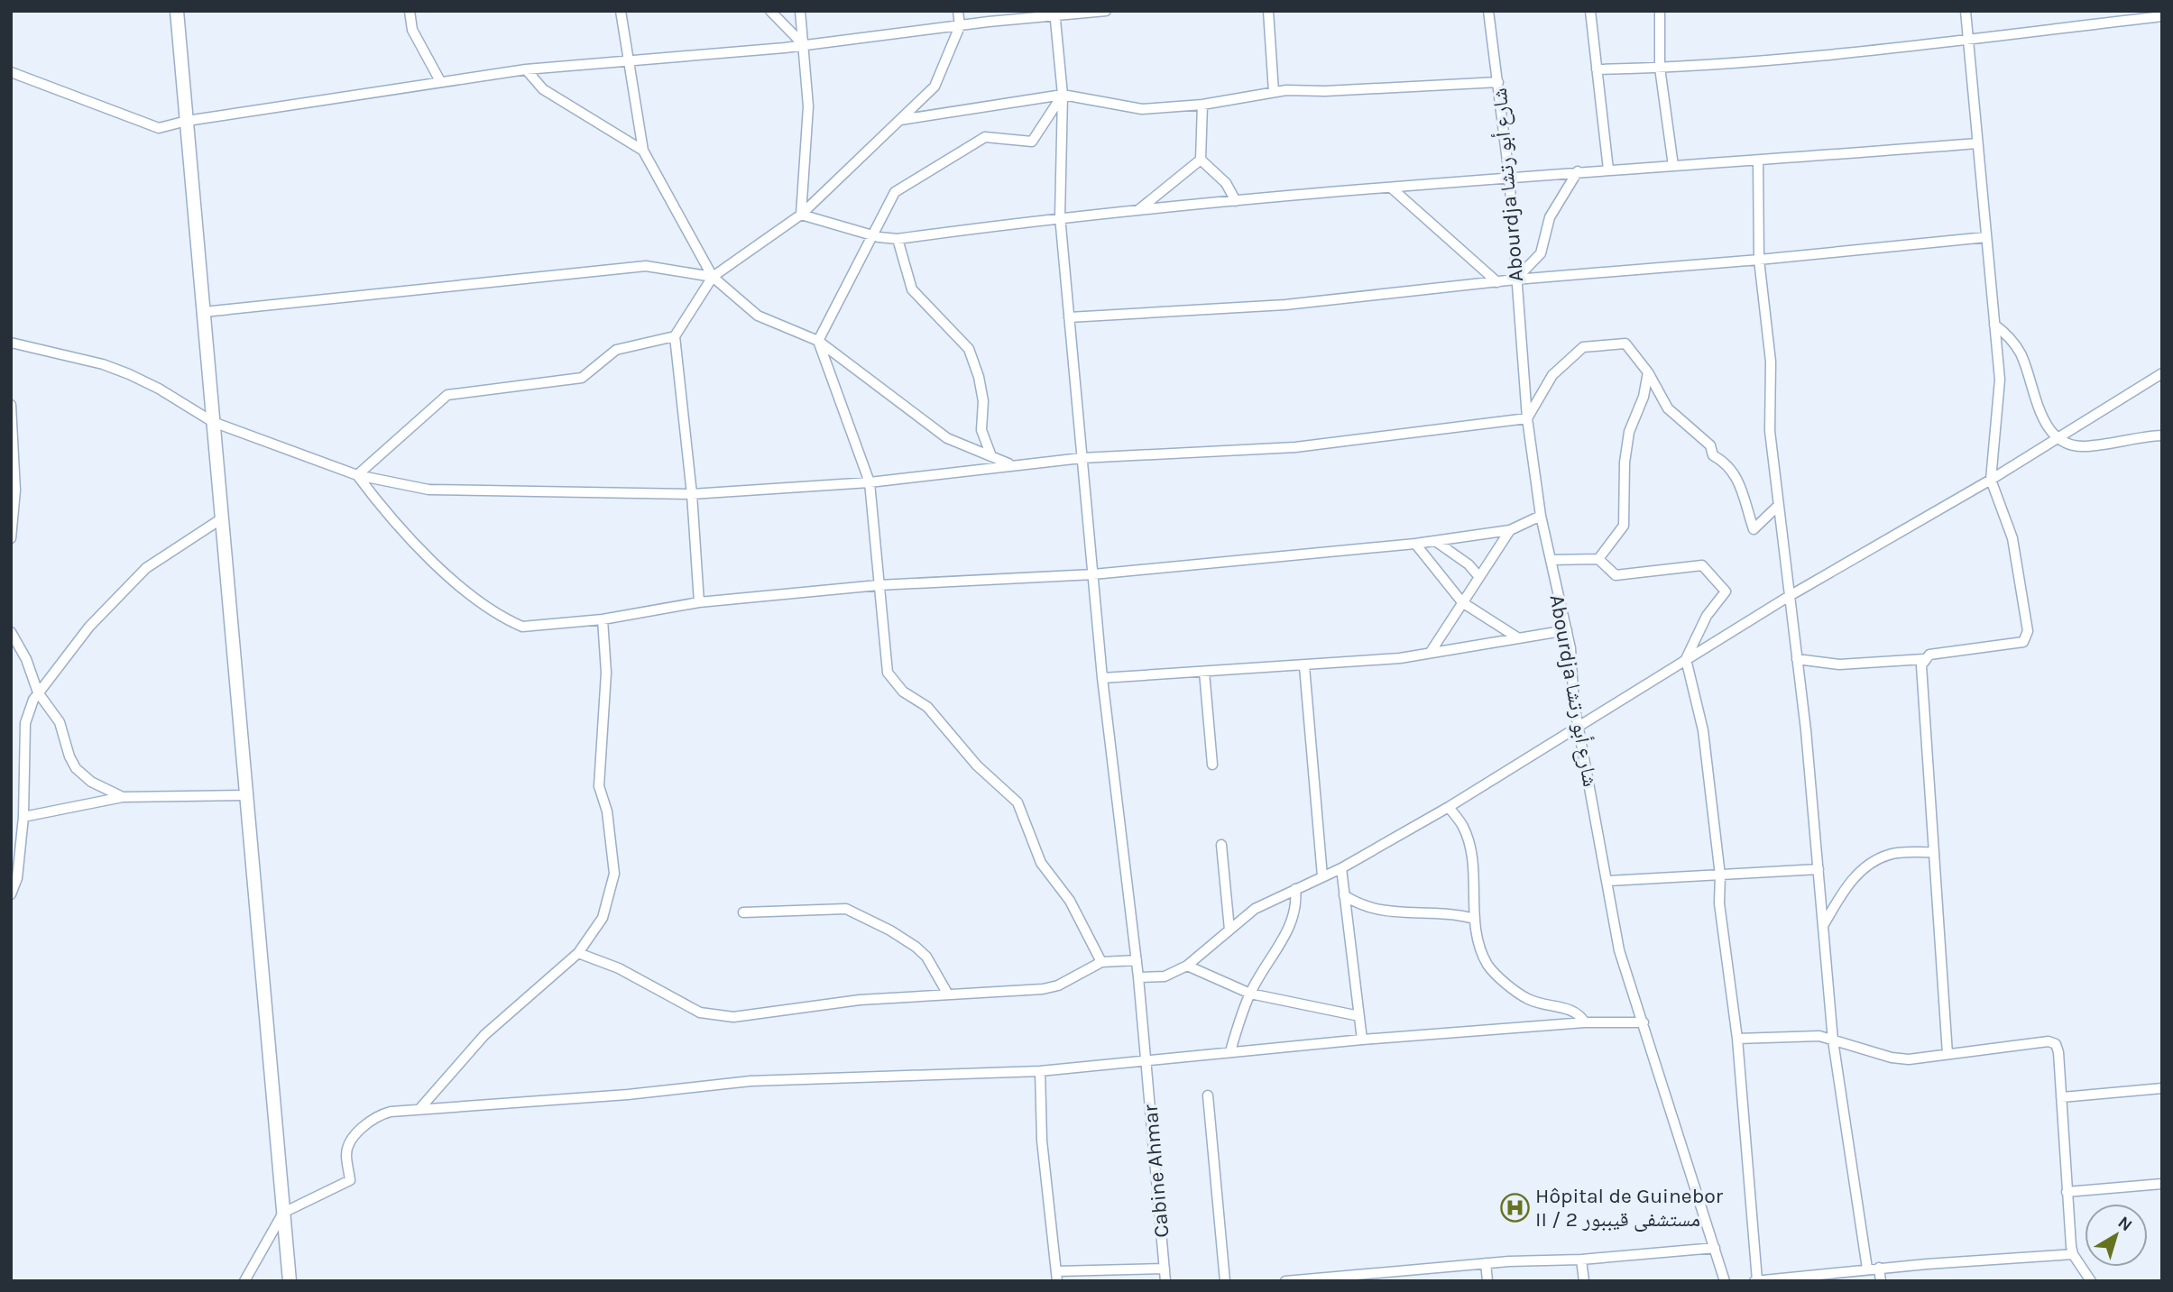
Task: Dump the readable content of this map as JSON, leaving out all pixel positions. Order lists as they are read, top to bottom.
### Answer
{
  "streets": {
    "street": ["Abourdja شارع أبو رتشا", "Cabine Ahmar"]
  },
  "places": {
    "hospital": ["Hôpital de Guinebor II / مستشفى قيببور 2"]
  },
  "north": "top right"
}
